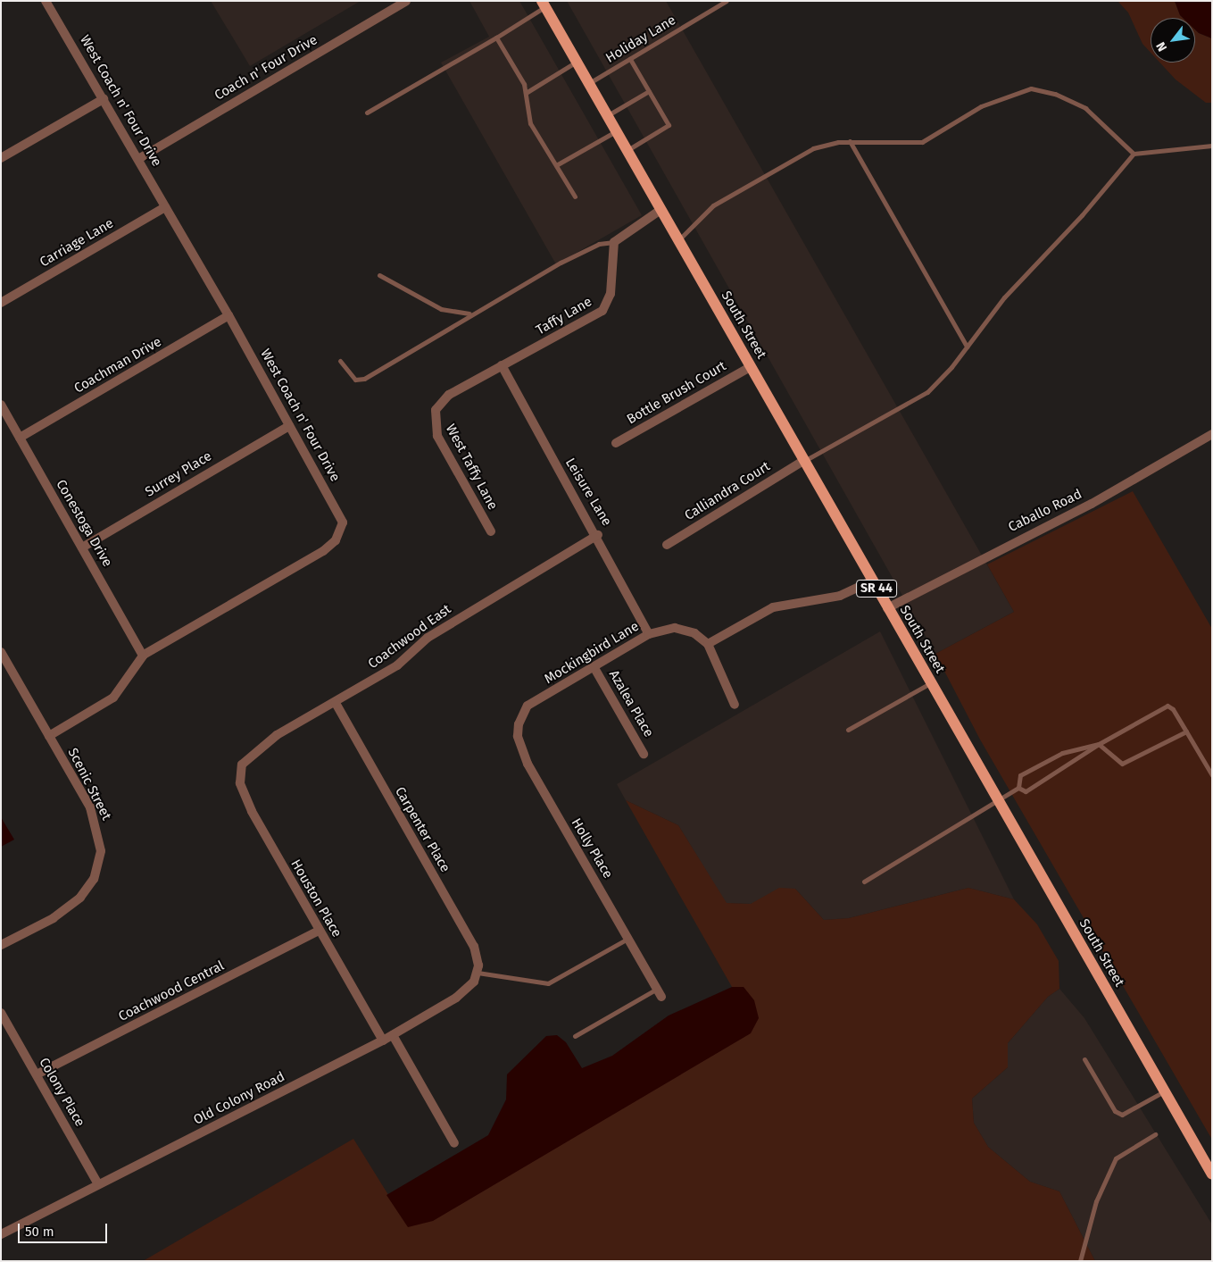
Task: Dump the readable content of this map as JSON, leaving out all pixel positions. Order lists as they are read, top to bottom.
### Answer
{
  "streets": {
    "main road": ["South Street", "SR 44"],
    "street": [
      "Coach n' Four Drive",
      "West Coach n' Four Drive",
      "Carriage Lane",
      "Taffy Lane",
      "Coachman Drive",
      "Bottle Brush Court",
      "West Taffy Lane",
      "Surrey Place",
      "Calliandra Court",
      "Leisure Lane",
      "Caballo Road",
      "Conestoga Drive",
      "Coachwood East",
      "Mockingbird Lane",
      "Azalea Place",
      "Scenic Street",
      "Carpenter Place",
      "Holly Place",
      "Houston Place",
      "Coachwood Central",
      "Colony Place",
      "Old Colony Road"
    ],
    "lane": ["Holiday Lane"]
  },
  "crossings": [
    ["Holiday Lane", "South Street"],
    ["Coach n' Four Drive", "West Coach n' Four Drive"],
    ["West Coach n' Four Drive", "Carriage Lane"],
    ["West Coach n' Four Drive", "Coachman Drive"],
    ["West Coach n' Four Drive", "Surrey Place"],
    ["West Coach n' Four Drive", "Conestoga Drive"],
    ["West Coach n' Four Drive", "Scenic Street"],
    ["Taffy Lane", "West Taffy Lane"],
    ["Taffy Lane", "Leisure Lane"],
    ["South Street", "Bottle Brush Court"],
    ["South Street", "Calliandra Court"],
    ["South Street", "Caballo Road"],
    ["Coachman Drive", "Conestoga Drive"],
    ["Surrey Place", "Conestoga Drive"],
    ["Leisure Lane", "Coachwood East"],
    ["Leisure Lane", "Mockingbird Lane"],
    ["Coachwood East", "Carpenter Place"],
    ["Coachwood East", "Houston Place"],
    ["Mockingbird Lane", "Azalea Place"],
    ["Mockingbird Lane", "Holly Place"],
    ["Carpenter Place", "Old Colony Road"],
    ["Houston Place", "Coachwood Central"],
    ["Houston Place", "Old Colony Road"],
    ["Coachwood Central", "Colony Place"],
    ["Colony Place", "Old Colony Road"]
  ],
  "scale_bar": "50 m",
  "north": "bottom left"
}
